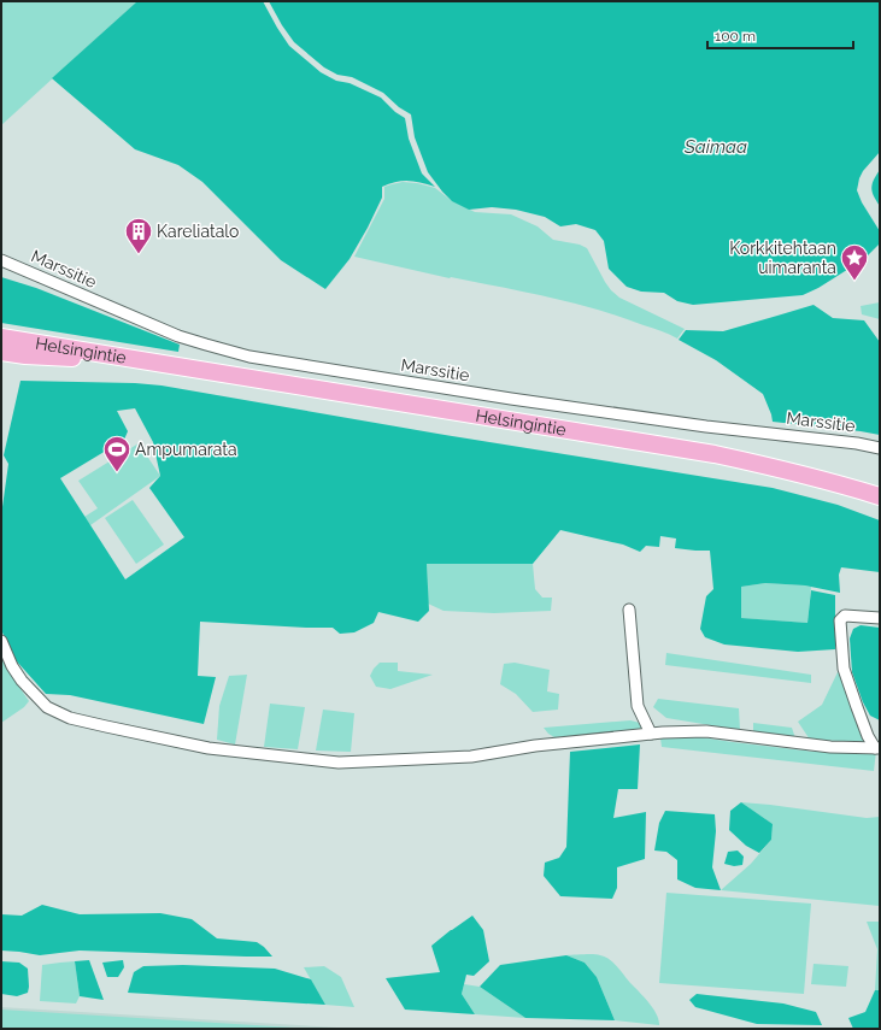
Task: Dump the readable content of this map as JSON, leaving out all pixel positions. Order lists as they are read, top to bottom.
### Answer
{
  "streets": {
    "main road": ["Helsingintie"],
    "street": ["Marssitie"]
  },
  "water": ["Saimaa"],
  "places": {
    "building": ["Kareliatalo"],
    "place": ["Korkkitehtaan uimaranta"],
    "sports": ["Ampumarata"]
  },
  "scale_bar": "100 m"
}
